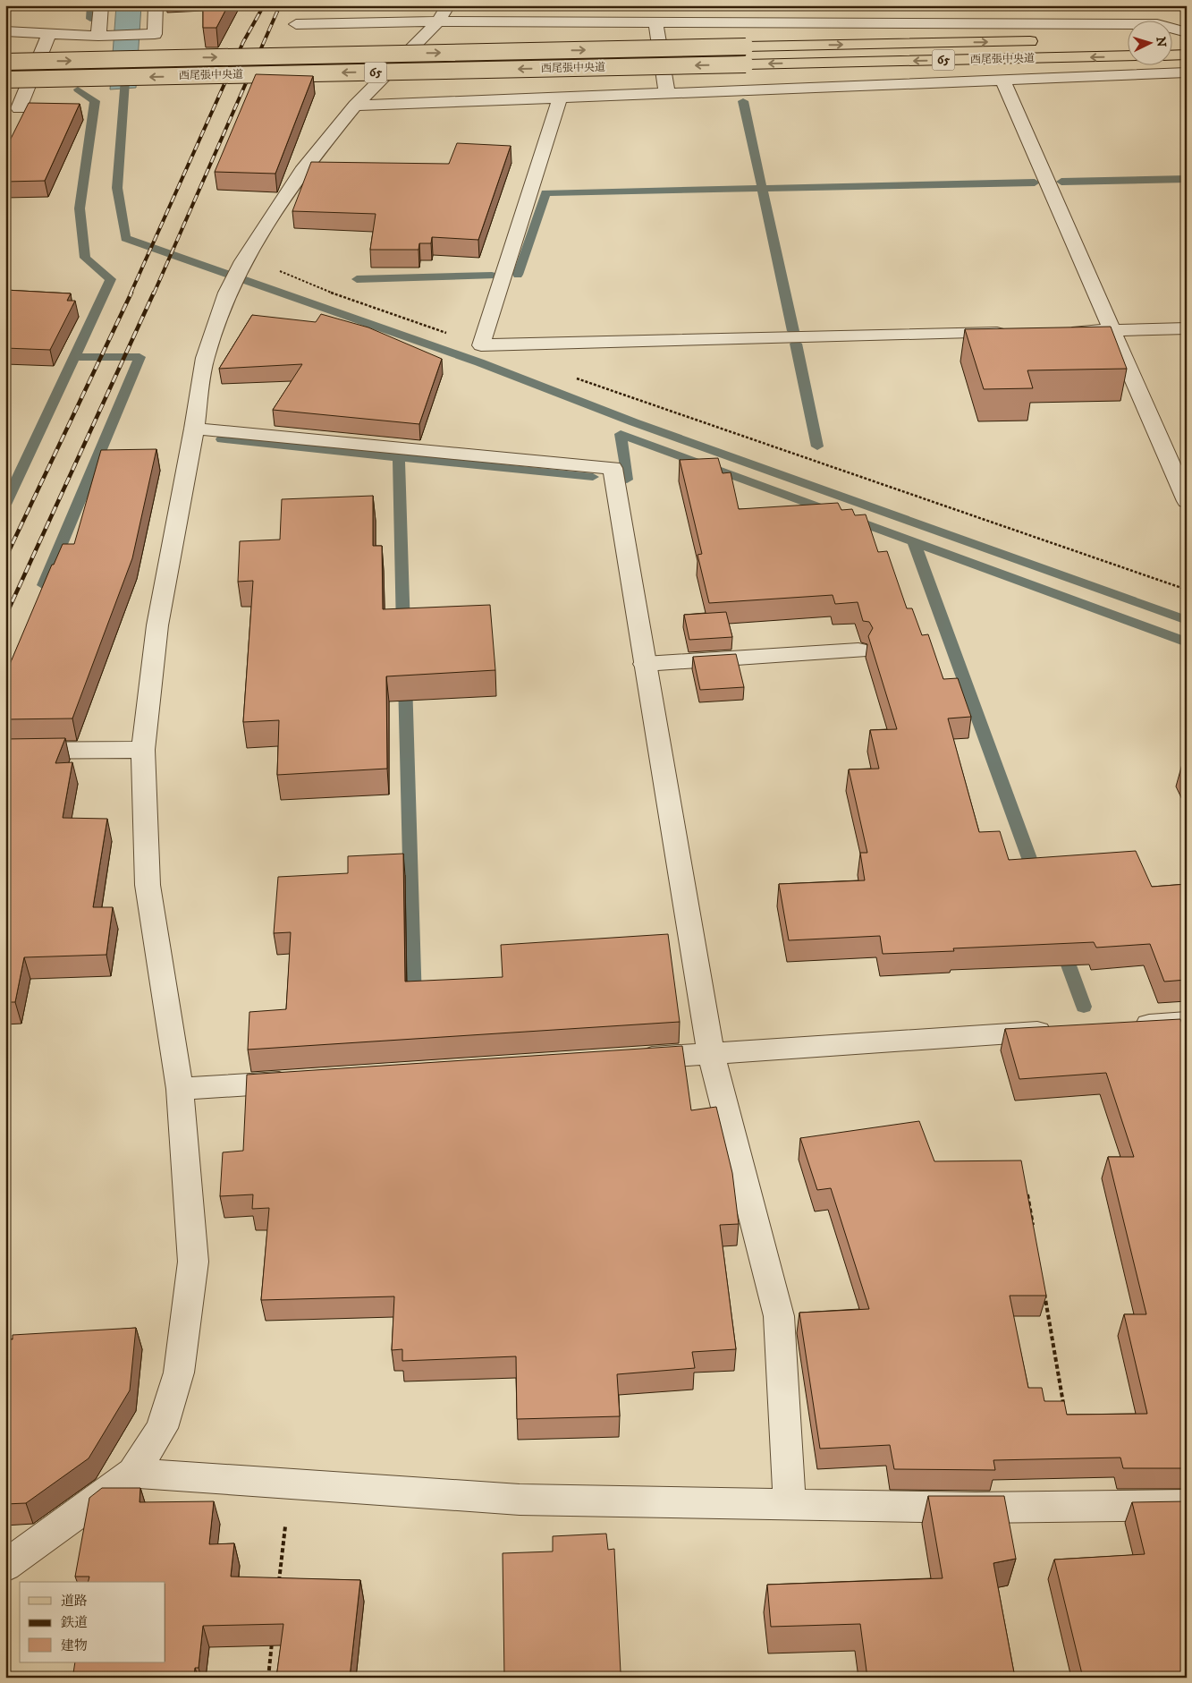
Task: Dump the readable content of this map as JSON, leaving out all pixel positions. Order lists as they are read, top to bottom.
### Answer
{
  "streets": {
    "main road": ["西尾張中央道", "65"]
  },
  "legend": ["道路", "鉄道", "建物"],
  "north": "right"
}
